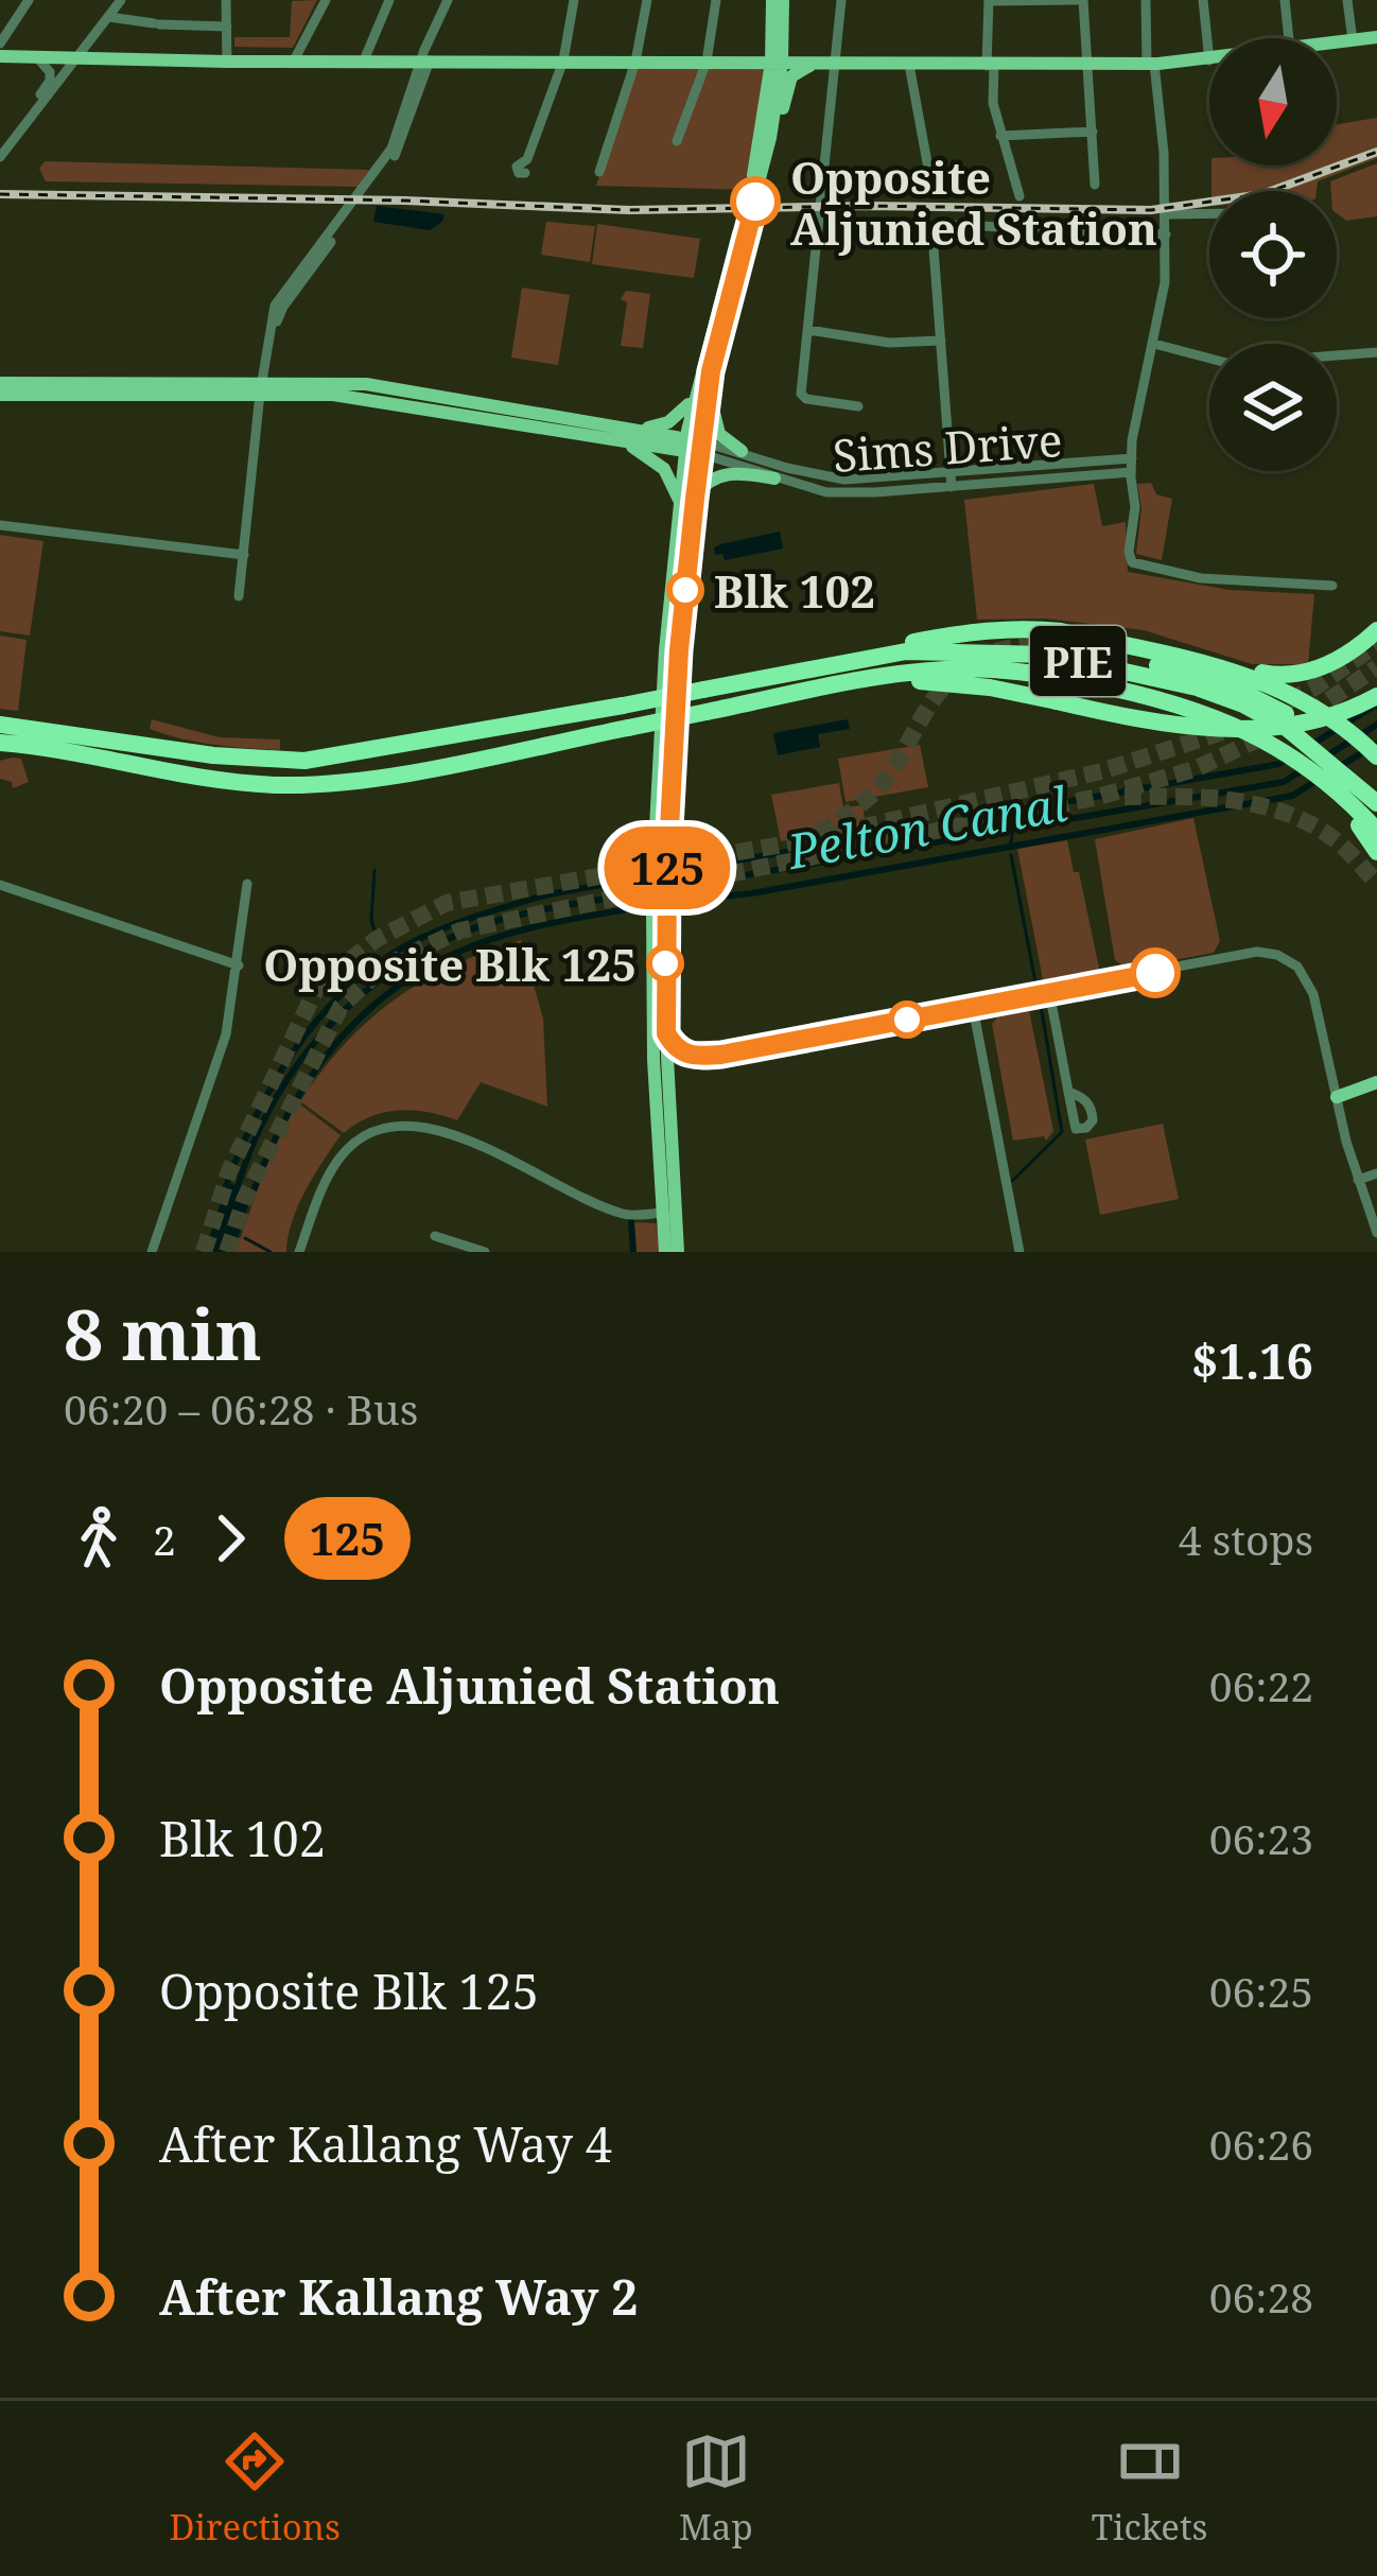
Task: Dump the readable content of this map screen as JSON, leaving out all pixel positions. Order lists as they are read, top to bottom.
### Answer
{
  "streets": {
    "highway": ["PIE"],
    "street": ["Sims Drive"]
  },
  "water": ["Pelton Canal"],
  "places": ["Opposite Aljunied Station", "Blk 102", "Opposite Blk 125"],
  "lines": ["bus line 125"],
  "north": "bottom",
  "page": {
    "on_map": "125",
    "heading": ["8 min", "06:20 – 06:28 · Bus", "$1.16"],
    "legs": ["2", "125", "4 stops"],
    "list": [
      {
        "name": "Opposite Aljunied Station",
        "value": "06:22"
      },
      {
        "name": "Blk 102",
        "value": "06:23"
      },
      {
        "name": "Opposite Blk 125",
        "value": "06:25"
      },
      {
        "name": "After Kallang Way 4",
        "value": "06:26"
      },
      {
        "name": "After Kallang Way 2",
        "value": "06:28"
      }
    ],
    "tabs": ["Directions", "Map", "Tickets"]
  }
}
